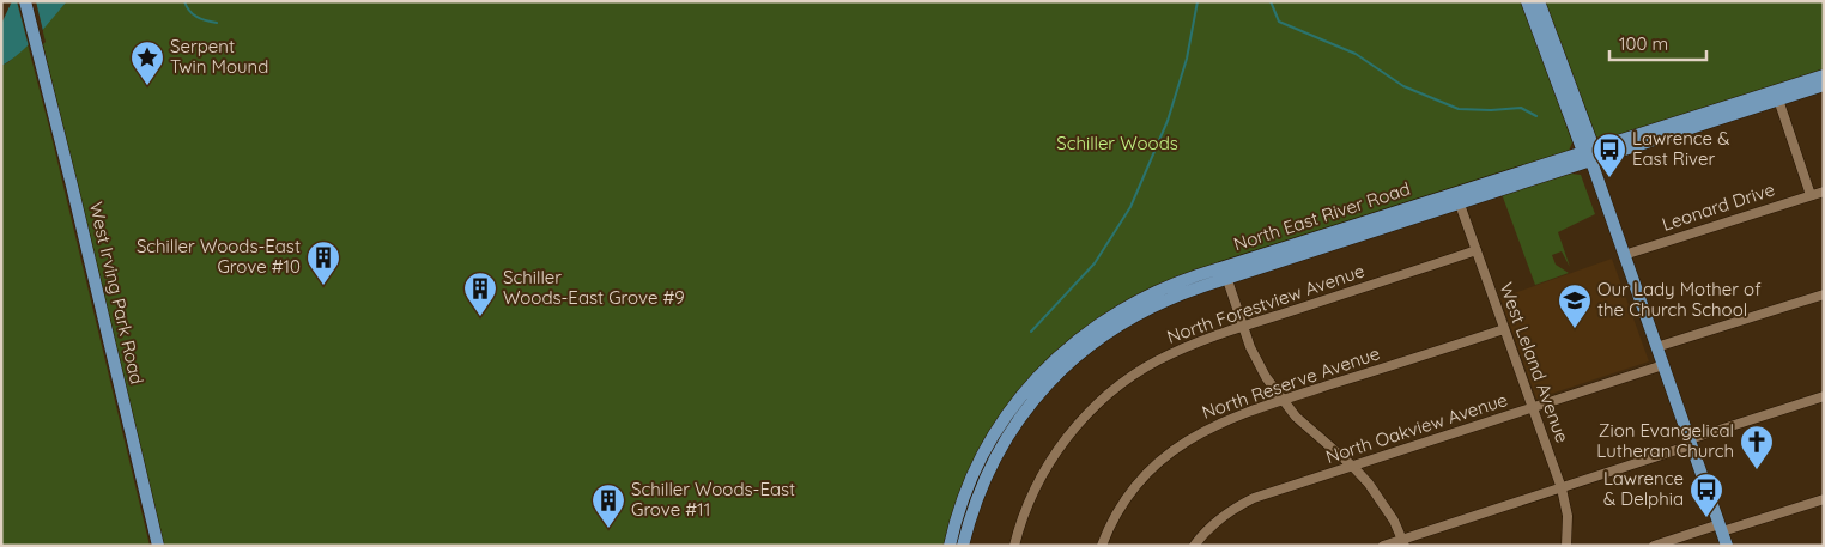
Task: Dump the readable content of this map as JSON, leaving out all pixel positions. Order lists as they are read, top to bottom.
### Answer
{
  "streets": {
    "main road": ["North East River Road", "West Irving Park Road"],
    "street": [
      "Leonard Drive",
      "North Forestview Avenue",
      "West Leland Avenue",
      "North Reserve Avenue",
      "North Oakview Avenue"
    ]
  },
  "crossings": [
    ["North East River Road", "West Leland Avenue"],
    ["North Forestview Avenue", "West Leland Avenue"],
    ["West Leland Avenue", "North Reserve Avenue"],
    ["West Leland Avenue", "North Oakview Avenue"]
  ],
  "parks": ["Schiller Woods"],
  "places": {
    "place": ["Serpent Twin Mound"],
    "bus stop": ["Lawrence & East River", "Lawrence & Delphia"],
    "building": ["Schiller Woods-East Grove #10", "Schiller Woods-East Grove #9", "Schiller Woods-East Grove #11"],
    "school or university": ["Our Lady Mother of the Church School"],
    "church": ["Zion Evangelical Lutheran Church"]
  },
  "scale_bar": "100 m"
}
